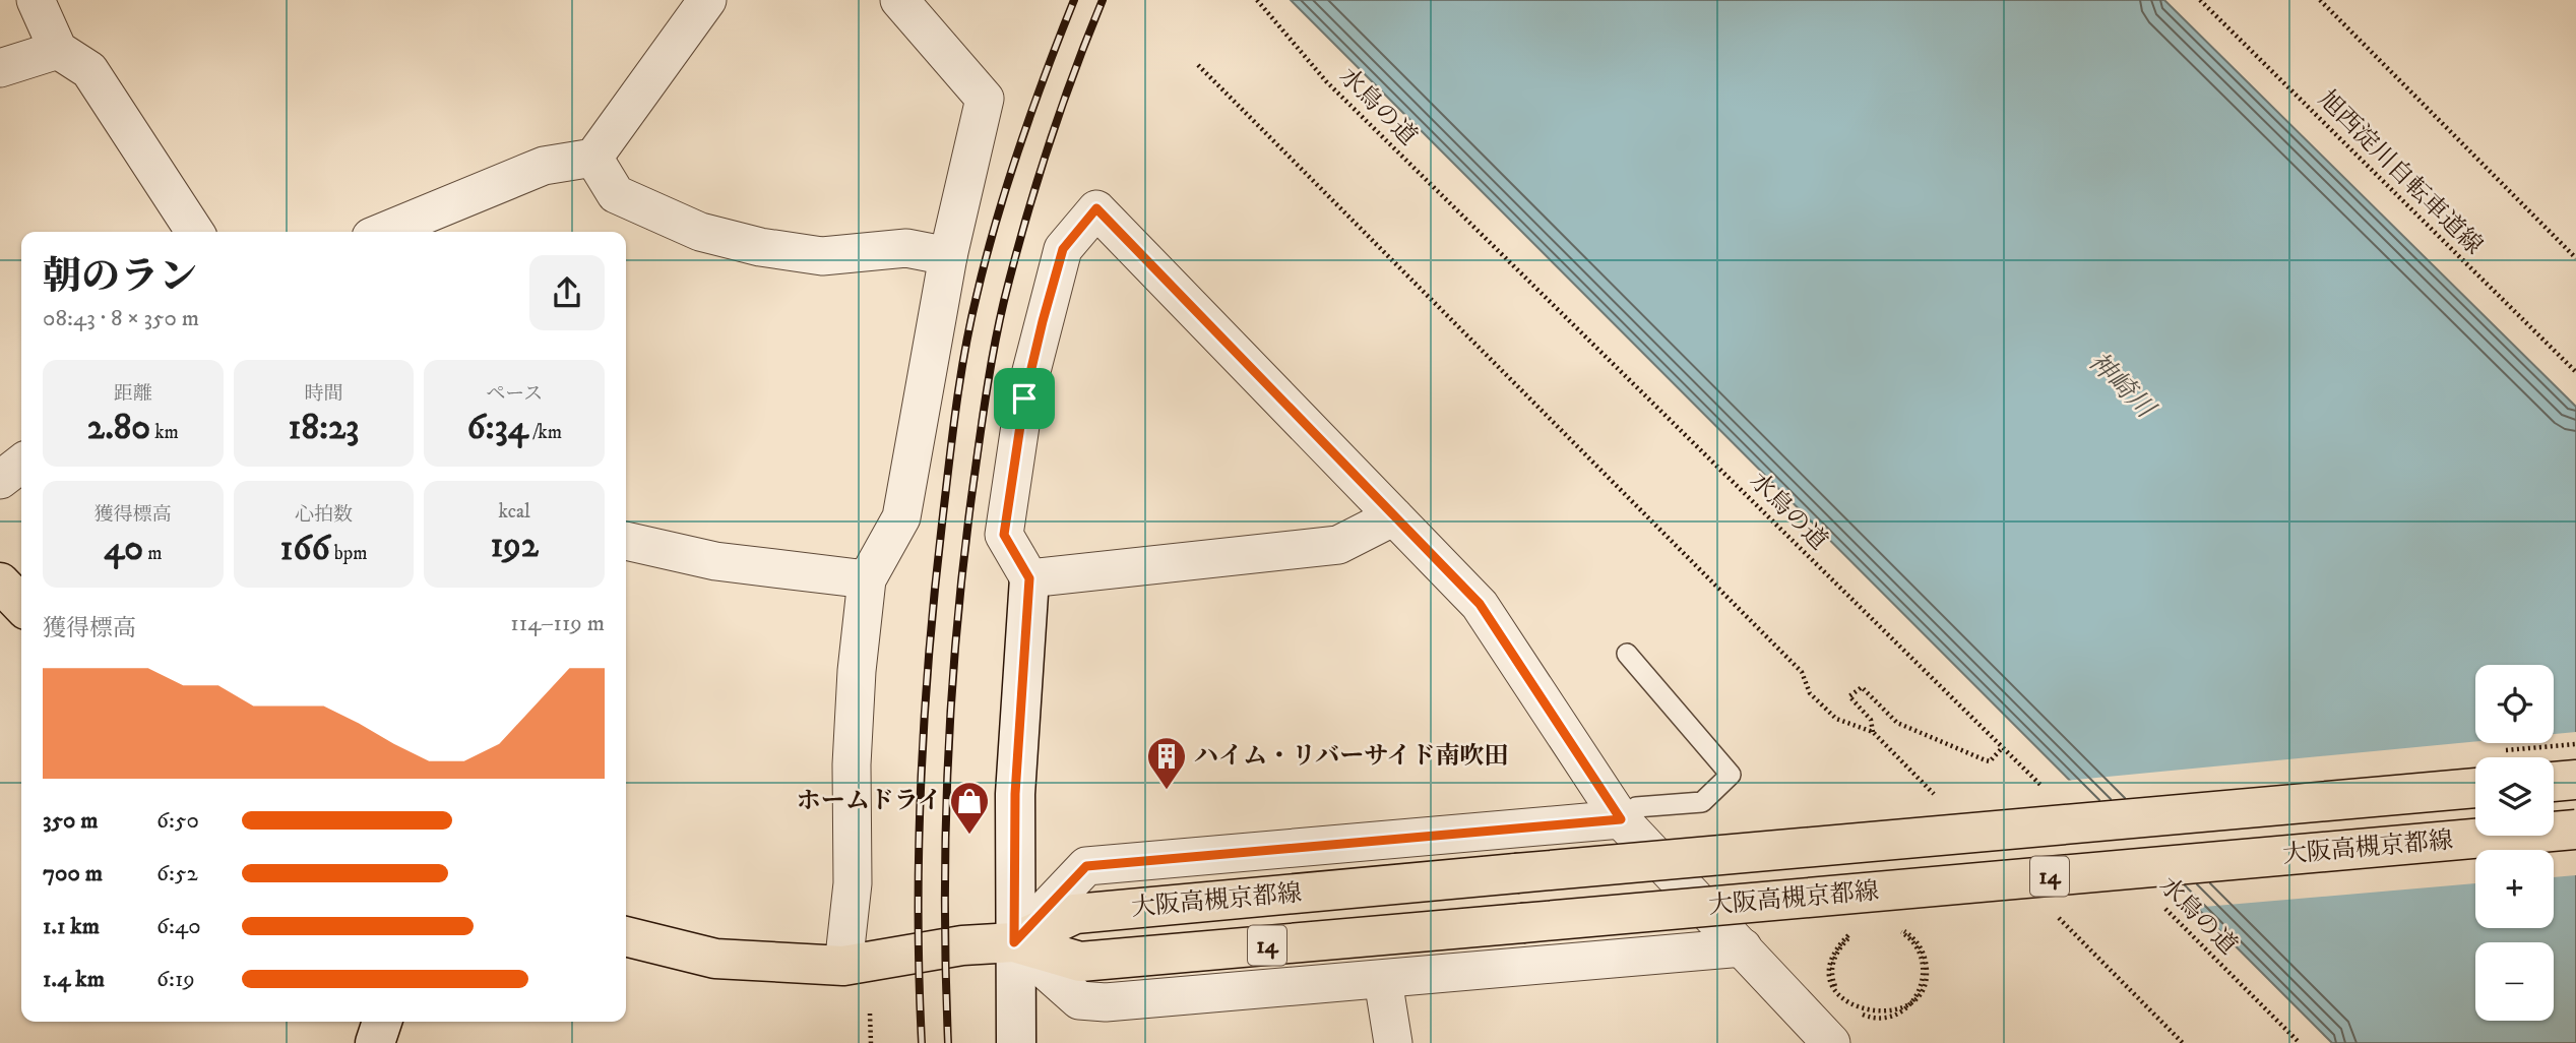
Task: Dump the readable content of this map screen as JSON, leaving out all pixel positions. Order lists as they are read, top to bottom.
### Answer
{
  "streets": {
    "main road": ["大阪高槻京都線", "14"],
    "path": ["水鳥の道", "旭西淀川自転車道線"]
  },
  "water": ["神崎川"],
  "places": {
    "building": ["ハイム・リバーサイド南吹田"],
    "shop": ["ホームドライ"]
  },
  "page": {
    "heading": ["朝のラン", "08:43 · 8 × 350 m"],
    "stats": [
      ["距離", "2.80 km"],
      ["時間", "18:23"],
      ["ペース", "6:34 /km"],
      ["獲得標高", "40 m"],
      ["心拍数", "166 bpm"],
      ["kcal", "192"]
    ],
    "chart": ["獲得標高", "114–119 m"],
    "map_buttons": ["+", "−"],
    "list": [
      {
        "name": "350 m",
        "note": "6:50"
      },
      {
        "name": "700 m",
        "note": "6:52"
      },
      {
        "name": "1.1 km",
        "note": "6:40"
      },
      {
        "name": "1.4 km",
        "note": "6:19"
      }
    ]
  }
}
